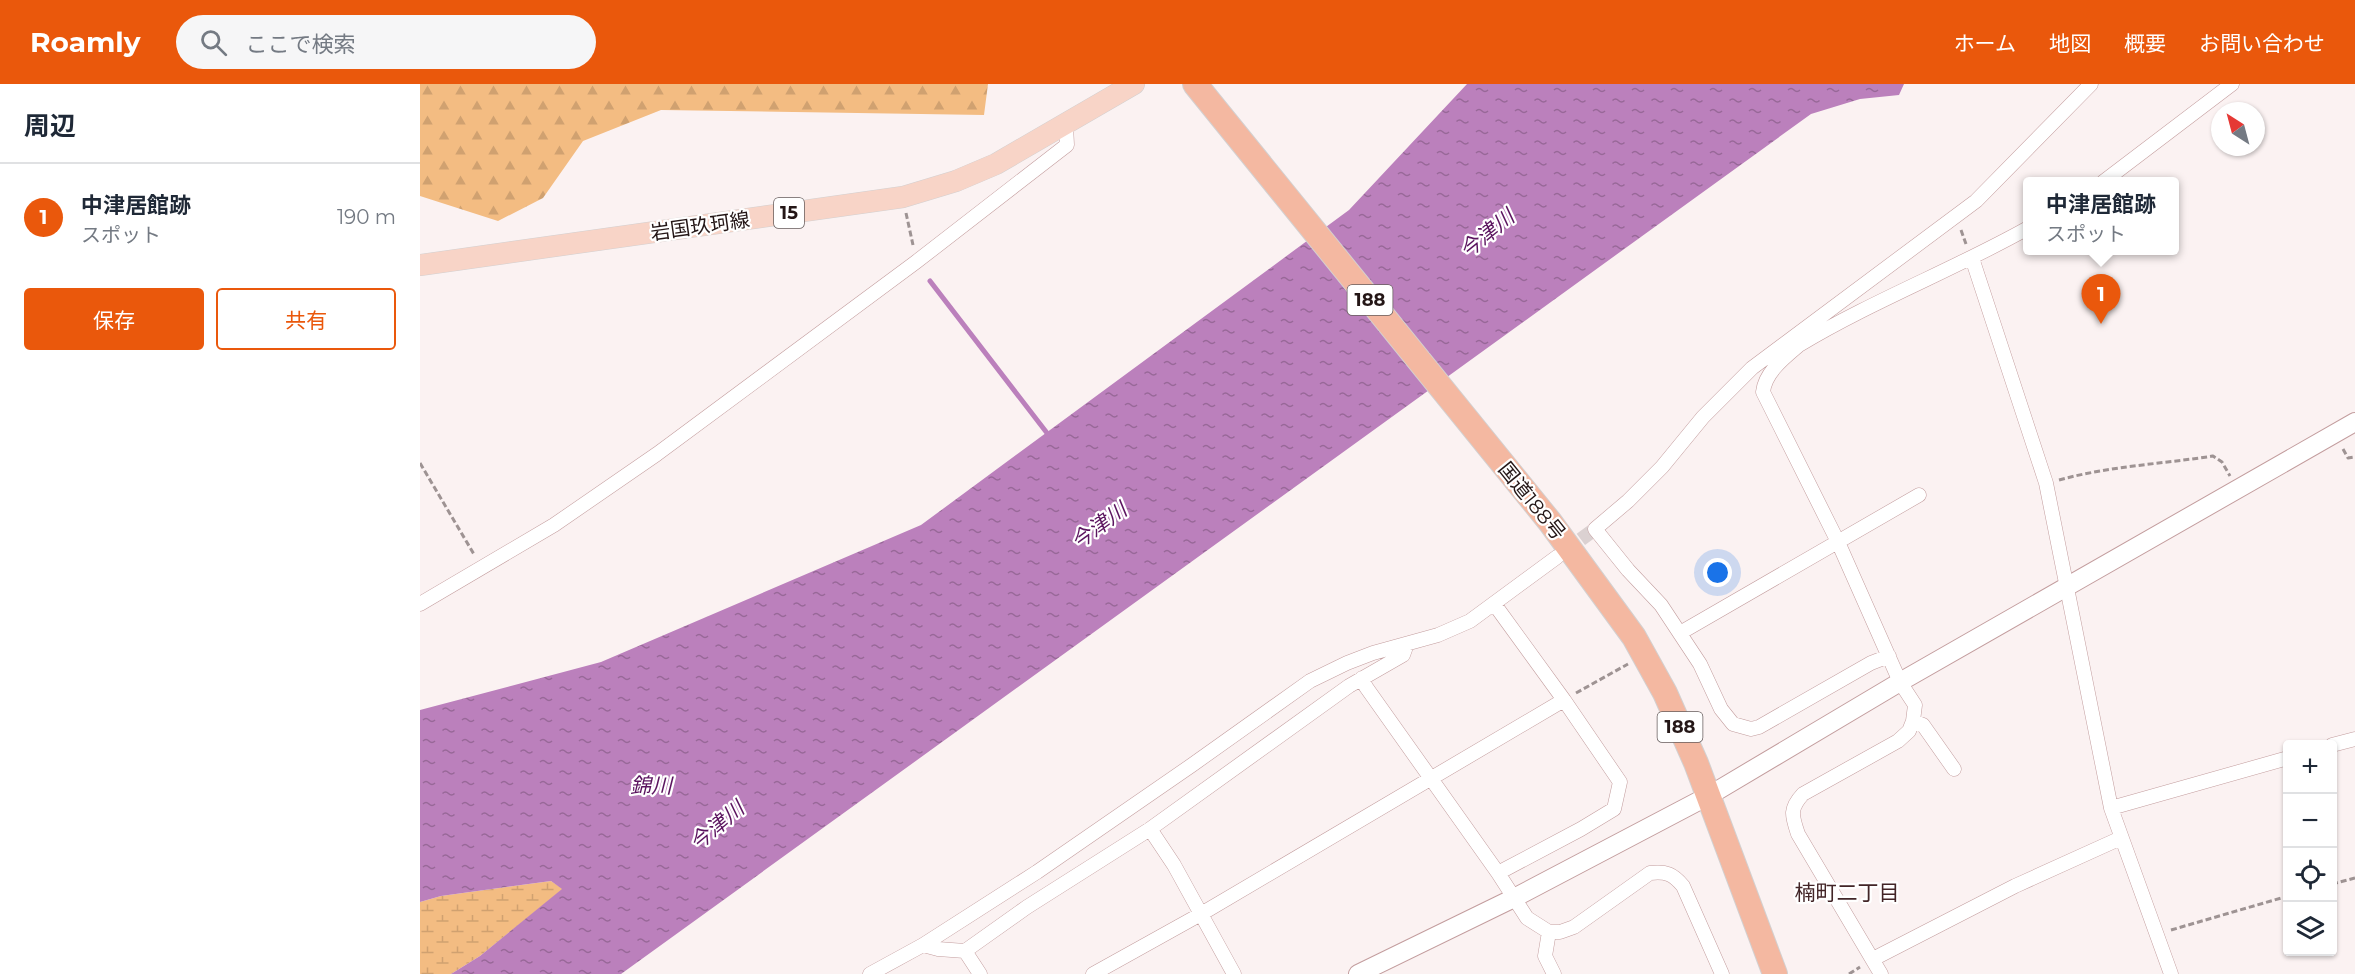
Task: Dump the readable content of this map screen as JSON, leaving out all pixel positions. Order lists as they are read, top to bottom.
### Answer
{
  "streets": {
    "highway": ["188", "国道188号"],
    "main road": ["15", "岩国玖珂線"]
  },
  "districts": ["楠町二丁目"],
  "water": ["今津川", "錦川"],
  "north": "top left",
  "page": {
    "header": "Roamly",
    "search": "ここで検索",
    "nav": [
      "ホーム",
      "地図",
      "概要",
      "お問い合わせ"
    ],
    "heading": "周辺",
    "list": [
      {
        "mark": "1",
        "name": "中津居館跡",
        "note": "スポット",
        "value": "190 m"
      }
    ],
    "popup": ["中津居館跡", "スポット"],
    "buttons": ["保存", "共有"],
    "pins": "1",
    "map_buttons": ["+", "−"]
  }
}
